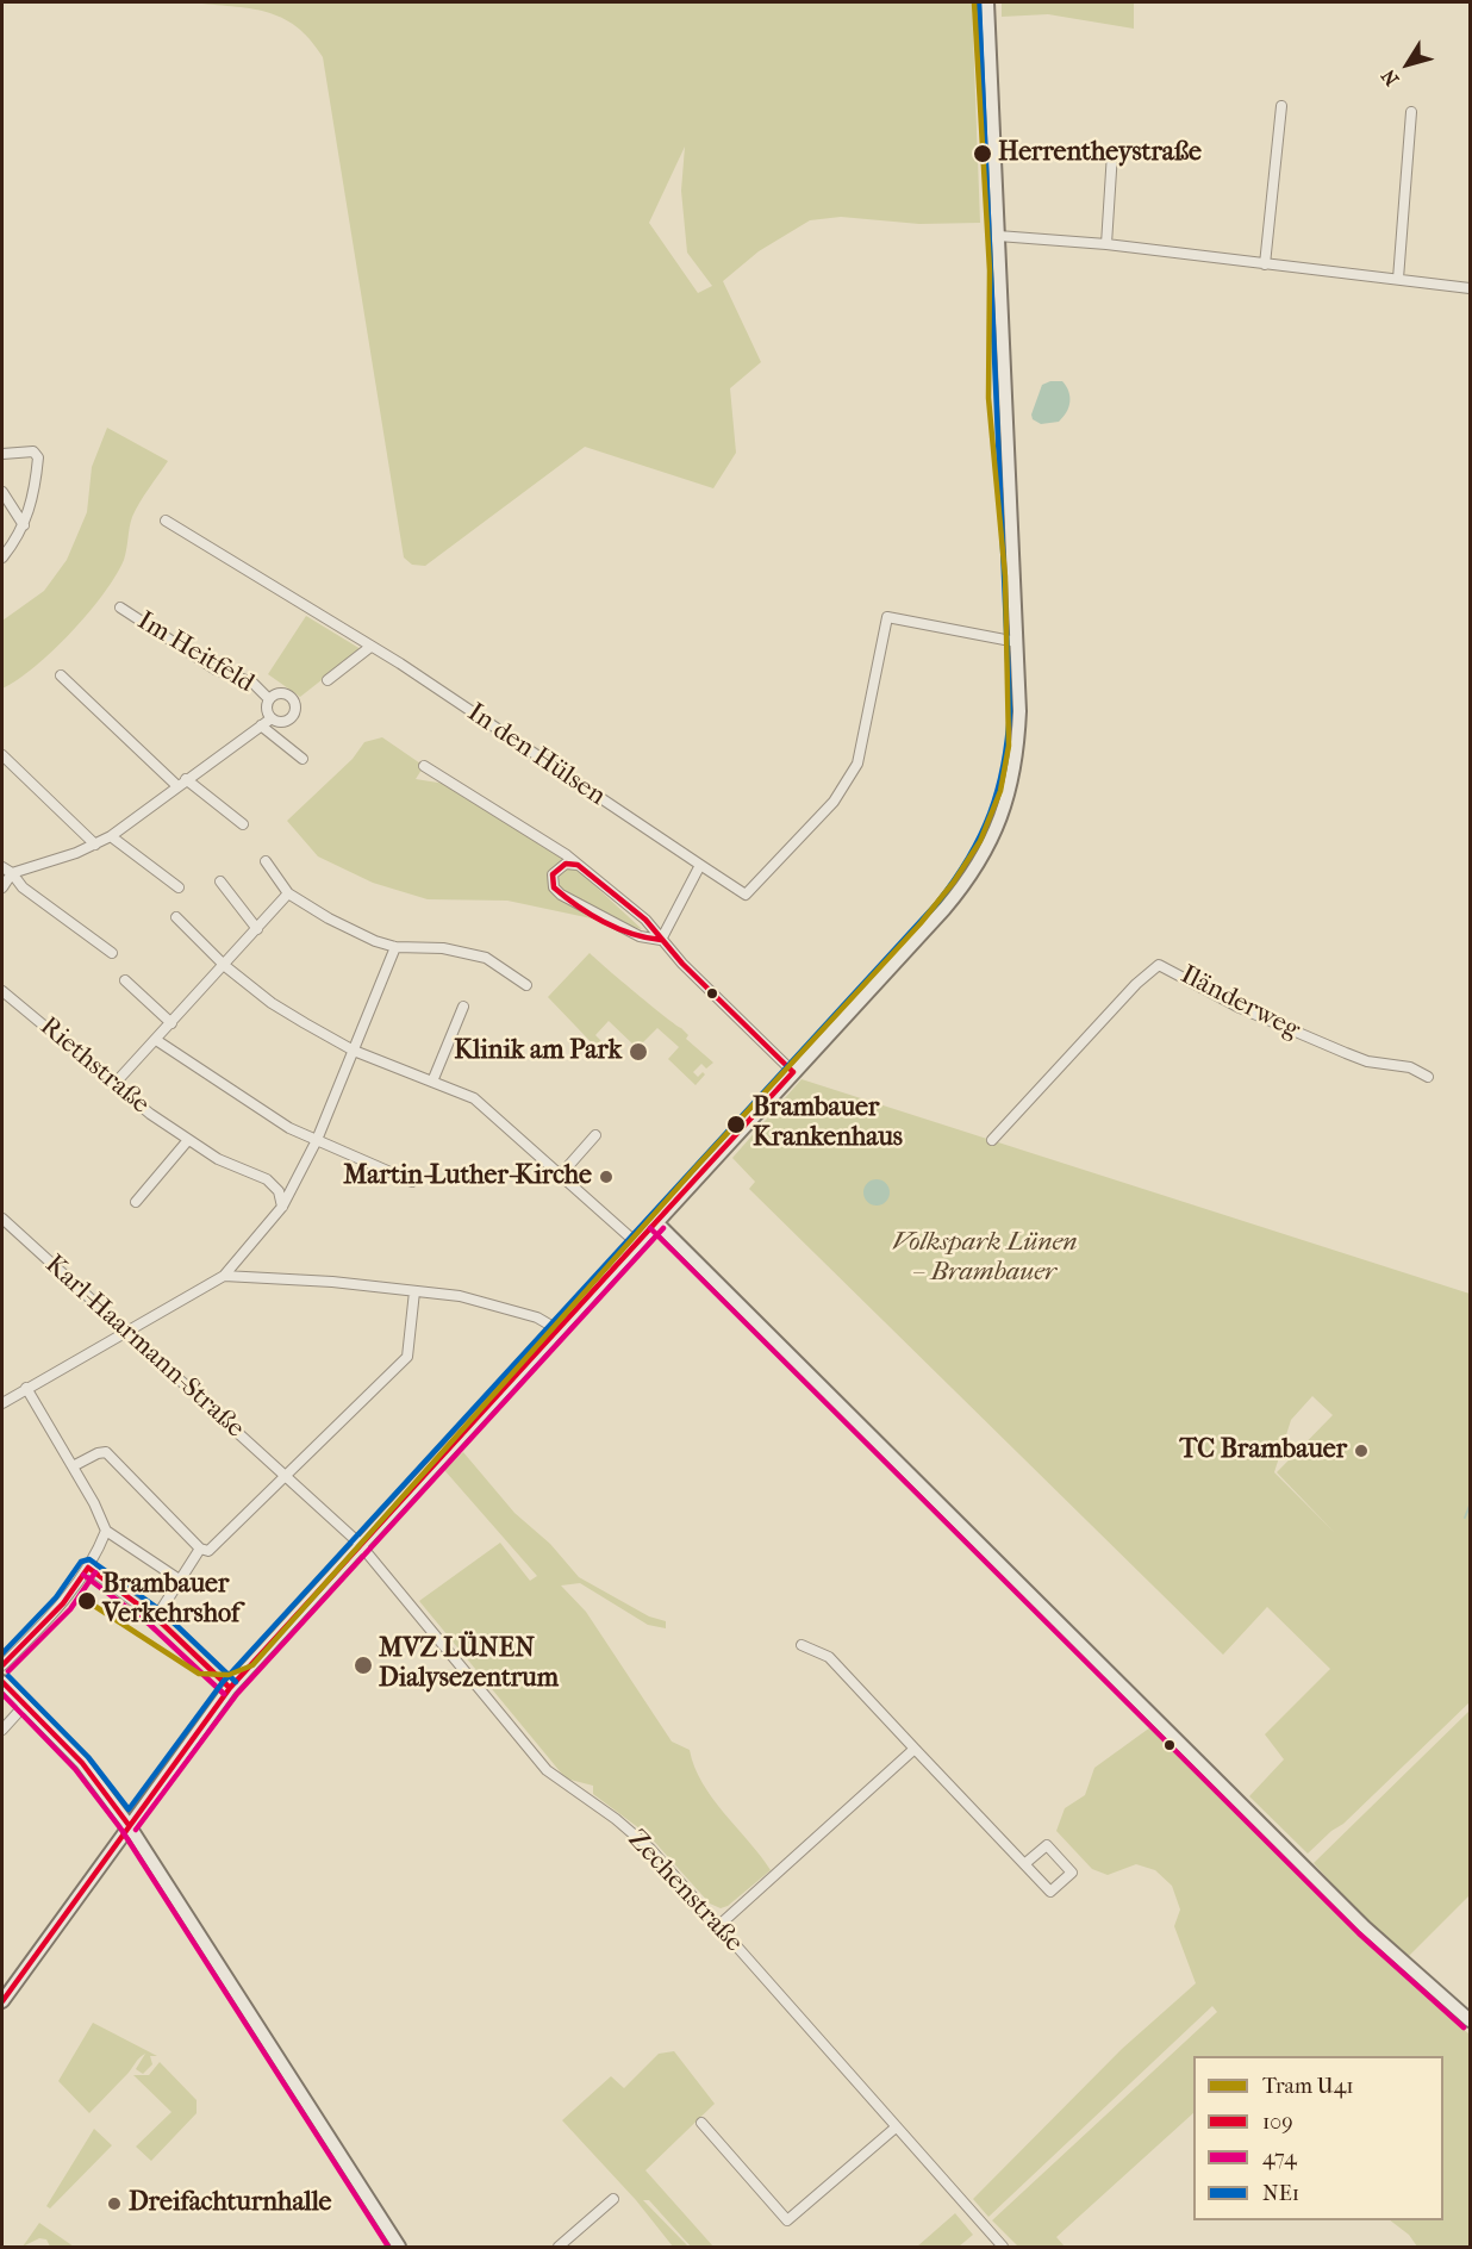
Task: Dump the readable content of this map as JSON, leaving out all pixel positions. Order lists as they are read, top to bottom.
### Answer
{
  "streets": {
    "street": [
      "Im Heitfeld",
      "In den Hülsen",
      "Iländerweg",
      "Riethstraße",
      "Karl-Haarmann-Straße",
      "Zechenstraße"
    ]
  },
  "crossings": [
    ["Karl-Haarmann-Straße", "Zechenstraße"]
  ],
  "parks": ["Volkspark Lünen – Brambauer"],
  "places": [
    "Herrentheystraße",
    "Klinik am Park",
    "Brambauer Krankenhaus",
    "Martin-Luther-Kirche",
    "TC Brambauer",
    "Brambauer Verkehrshof",
    "MVZ LÜNEN Dialysezentrum",
    "Dreifachturnhalle"
  ],
  "lines": [
    "tram line U41",
    "transit line NE1",
    "transit line 109",
    "transit line 474"
  ],
  "legend": [
    "Tram U41",
    "109",
    "474",
    "NE1"
  ],
  "north": "bottom left"
}
